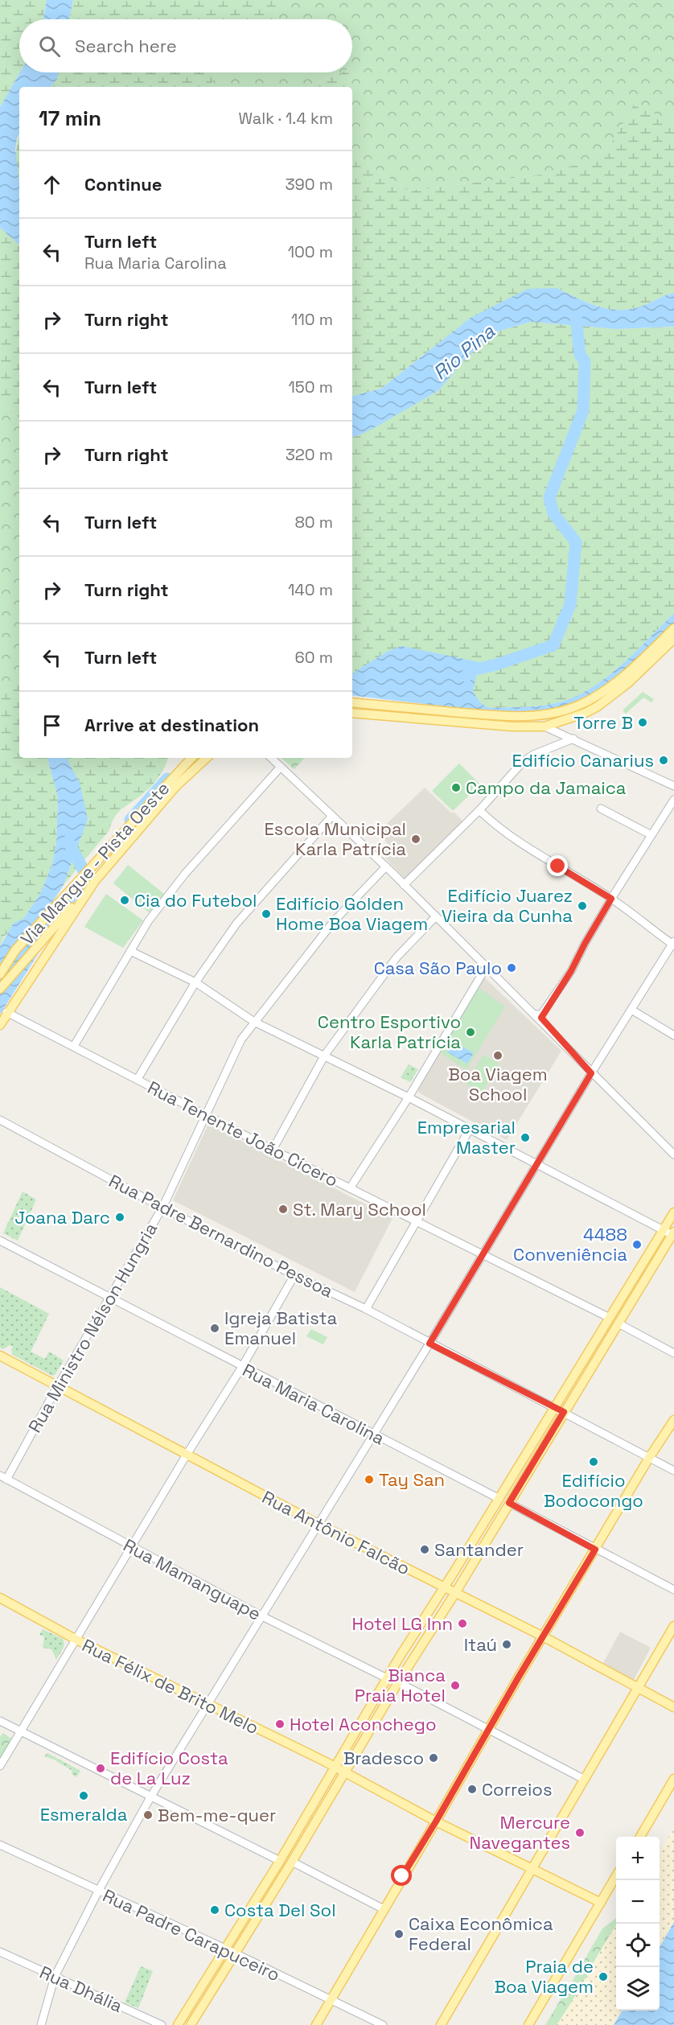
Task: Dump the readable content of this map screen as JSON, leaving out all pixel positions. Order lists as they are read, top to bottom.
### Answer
{
  "streets": {
    "main road": ["Via Mangue - Pista Oeste", "Rua Antônio Falcão", "Rua Félix de Brito Melo"],
    "street": [
      "Rua Tenente João Cícero",
      "Rua Padre Bernardino Pessoa",
      "Rua Ministro Nélson Hungria",
      "Rua Maria Carolina",
      "Rua Mamanguape",
      "Rua Padre Carapuceiro",
      "Rua Dhália"
    ]
  },
  "crossings": [
    ["Rua Tenente João Cícero", "Rua Ministro Nélson Hungria"],
    ["Rua Padre Bernardino Pessoa", "Rua Ministro Nélson Hungria"],
    ["Rua Ministro Nélson Hungria", "Rua Maria Carolina"],
    ["Rua Ministro Nélson Hungria", "Rua Antônio Falcão"],
    ["Rua Ministro Nélson Hungria", "Rua Mamanguape"]
  ],
  "water": ["Rio Pina"],
  "places": [
    "Torre B",
    "Edifício Canarius",
    "Campo da Jamaica",
    "Escola Municipal Karla Patrícia",
    "Cia do Futebol",
    "Edifício Juarez Vieira da Cunha",
    "Edifício Golden Home Boa Viagem",
    "Casa São Paulo",
    "Centro Esportivo Karla Patrícia",
    "Boa Viagem School",
    "Empresarial Master",
    "St. Mary School",
    "Joana Darc",
    "4488 Conveniência",
    "Igreja Batista Emanuel",
    "Edifício Bodocongo",
    "Tay San",
    "Santander",
    "Hotel LG Inn",
    "Itaú",
    "Bianca Praia Hotel",
    "Hotel Aconchego",
    "Bradesco",
    "Edifício Costa de La Luz",
    "Correios",
    "Esmeralda",
    "Bem-me-quer",
    "Mercure Navegantes",
    "Costa Del Sol",
    "Caixa Econômica Federal",
    "Praia de Boa Viagem"
  ],
  "page": {
    "search": "Search here",
    "heading": ["17 min", "Walk · 1.4 km"],
    "list": [
      ["Continue", "390 m"],
      ["Turn left", "Rua Maria Carolina", "100 m"],
      ["Turn right", "110 m"],
      ["Turn left", "150 m"],
      ["Turn right", "320 m"],
      ["Turn left", "80 m"],
      ["Turn right", "140 m"],
      ["Turn left", "60 m"],
      "Arrive at destination"
    ],
    "map_buttons": ["+", "−"]
  }
}
